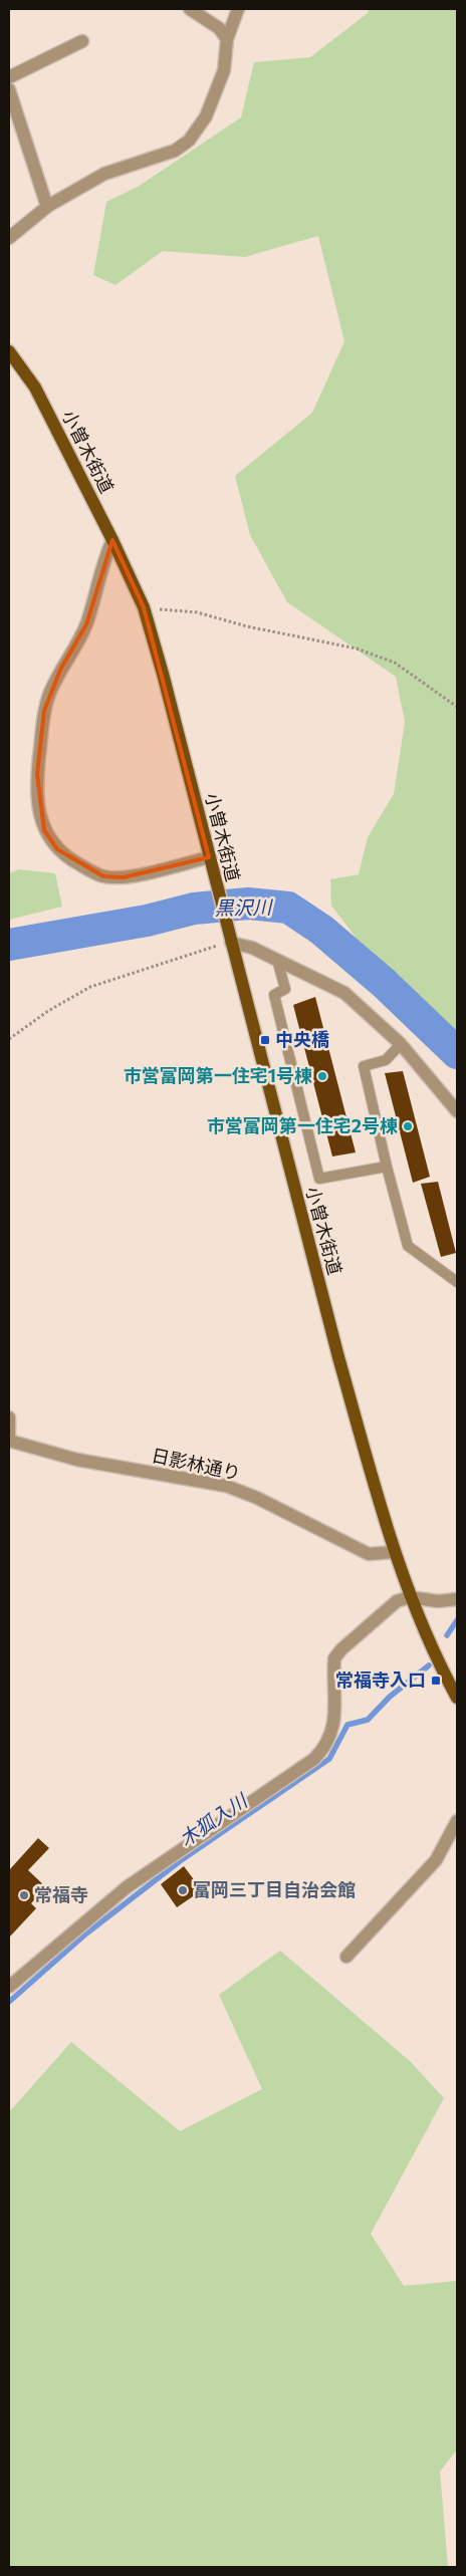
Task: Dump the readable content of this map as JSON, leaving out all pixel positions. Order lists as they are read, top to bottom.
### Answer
{
  "streets": {
    "main road": ["小曽木街道"],
    "street": ["日影林通り"]
  },
  "crossings": [
    ["小曽木街道", "日影林通り"]
  ],
  "water": ["黒沢川", "木狐入川"],
  "places": {
    "transit": ["中央橋", "常福寺入口"],
    "other": [
      "市営富岡第一住宅1号棟",
      "市営富岡第一住宅2号棟",
      "富岡三丁目自治会館",
      "常福寺"
    ]
  }
}
